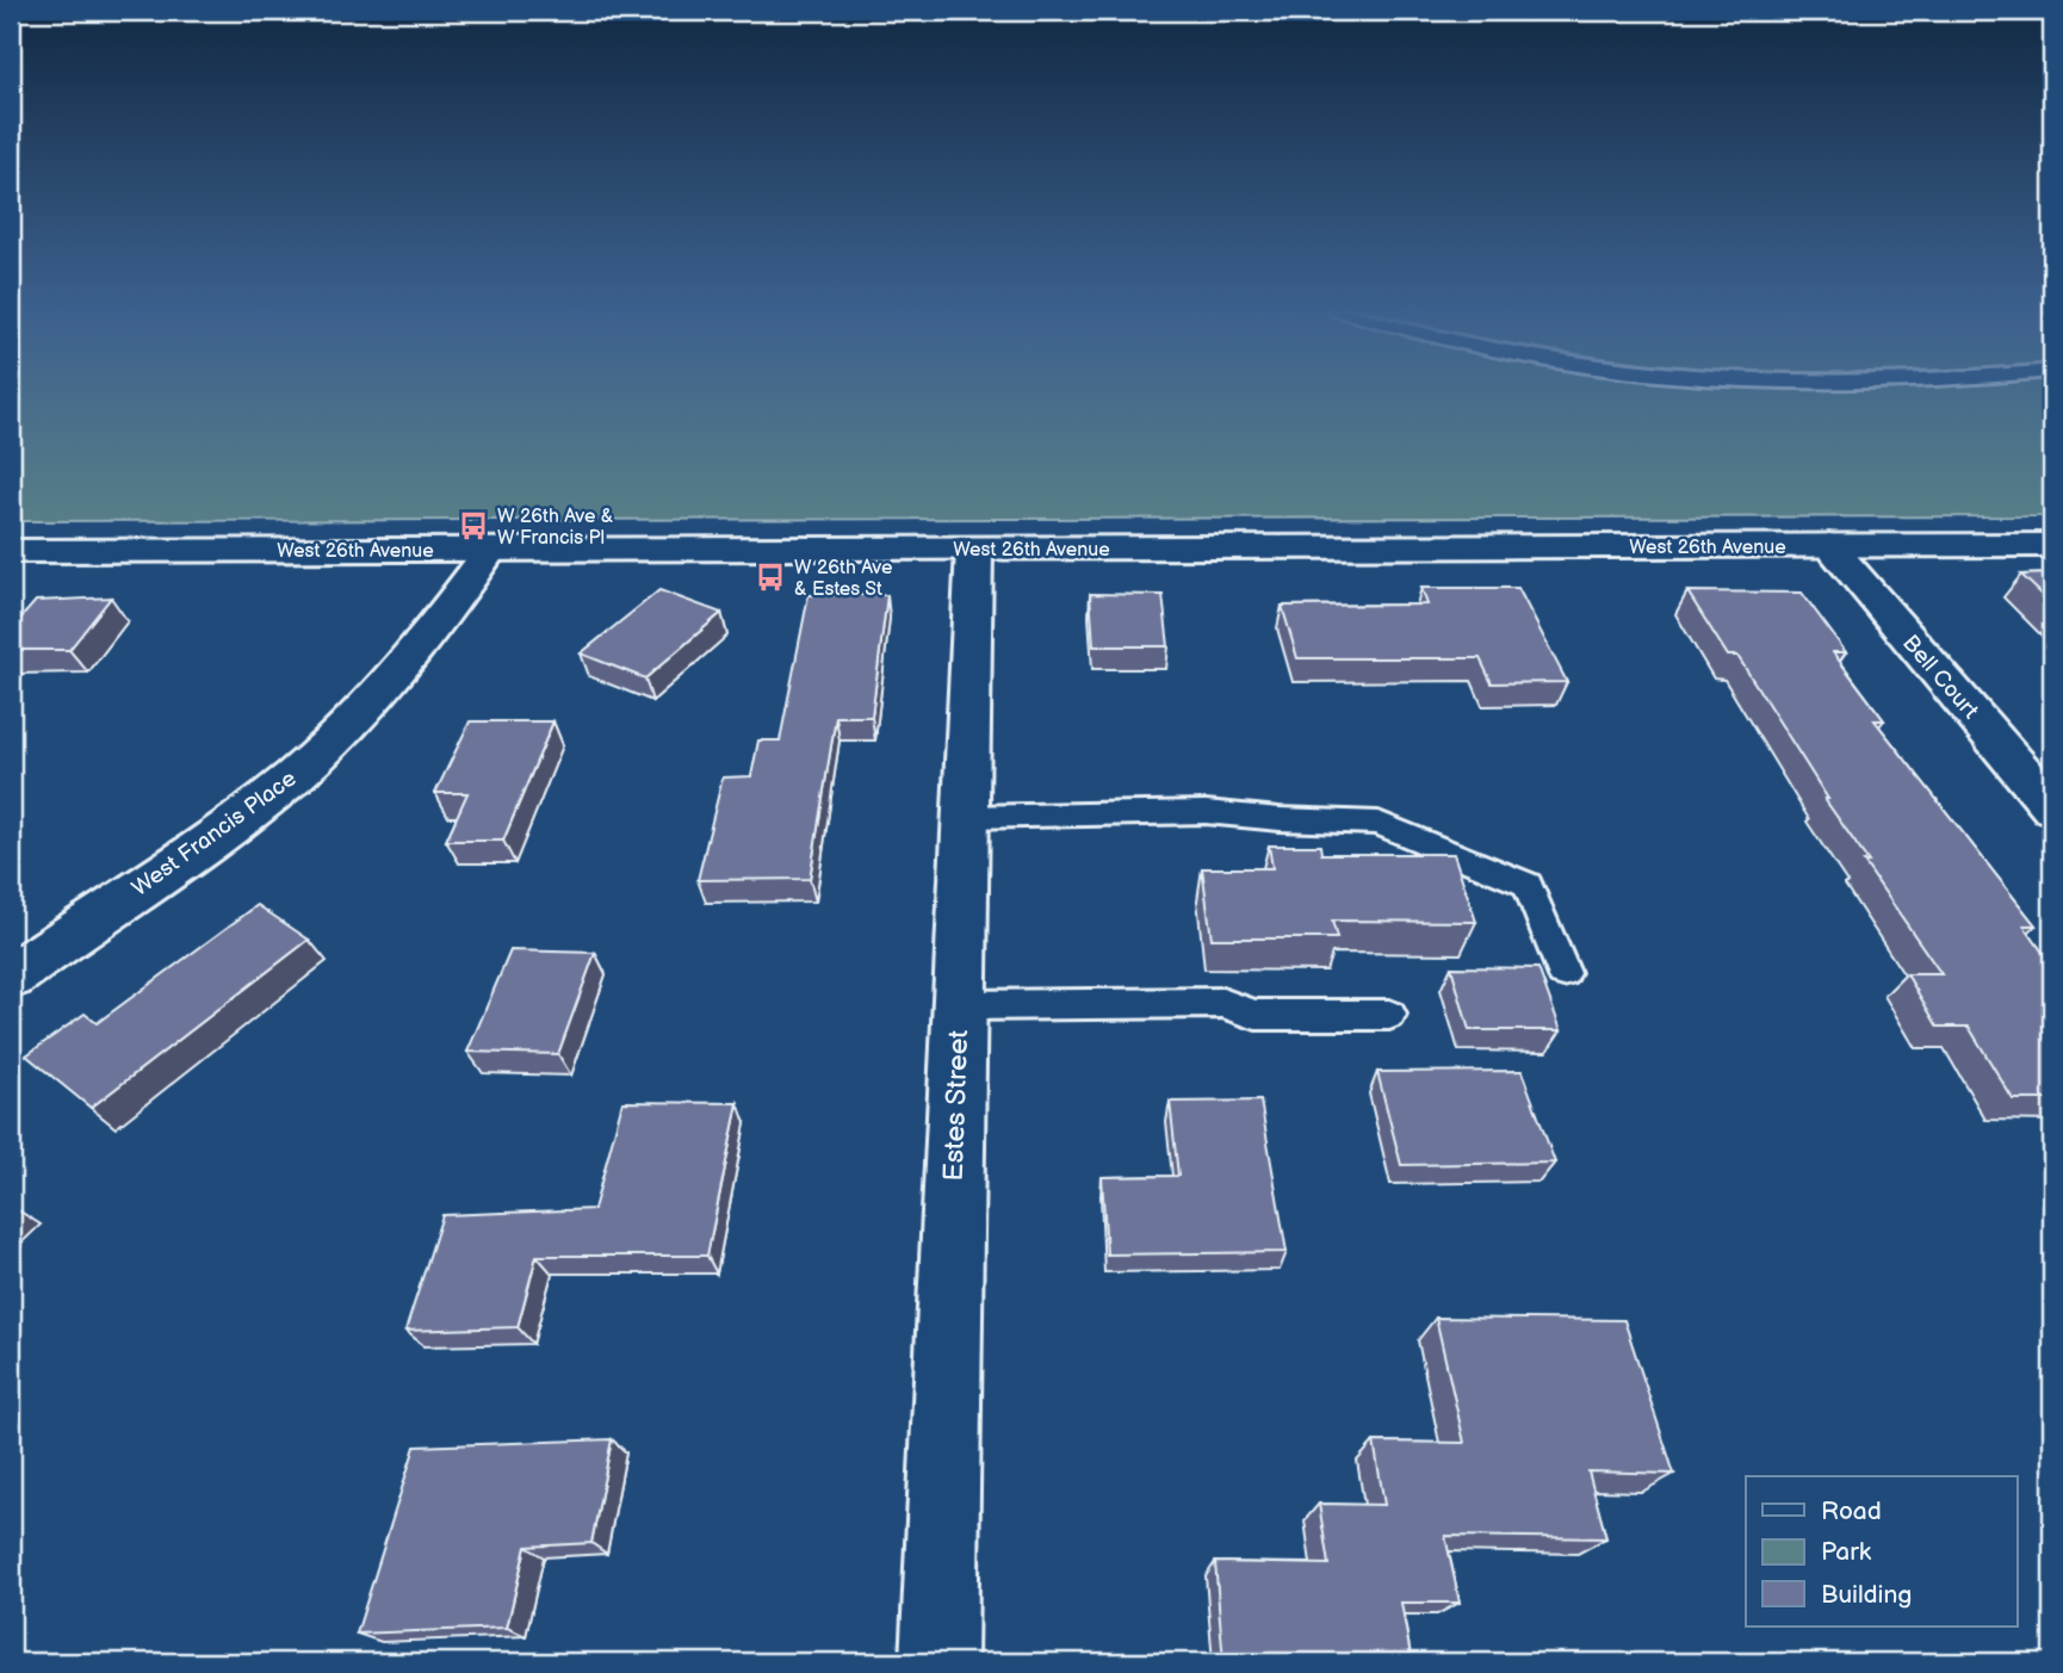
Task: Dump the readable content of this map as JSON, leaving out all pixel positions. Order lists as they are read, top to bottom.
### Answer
{
  "streets": {
    "street": [
      "West 26th Avenue",
      "Bell Court",
      "West Francis Place",
      "Estes Street"
    ]
  },
  "crossings": [
    ["West 26th Avenue", "Bell Court"],
    ["West 26th Avenue", "West Francis Place"],
    ["West 26th Avenue", "Estes Street"]
  ],
  "places": {
    "bus stop": ["W 26th Ave & W Francis Pl", "W 26th Ave & Estes St"]
  },
  "legend": ["Road", "Park", "Building"]
}
